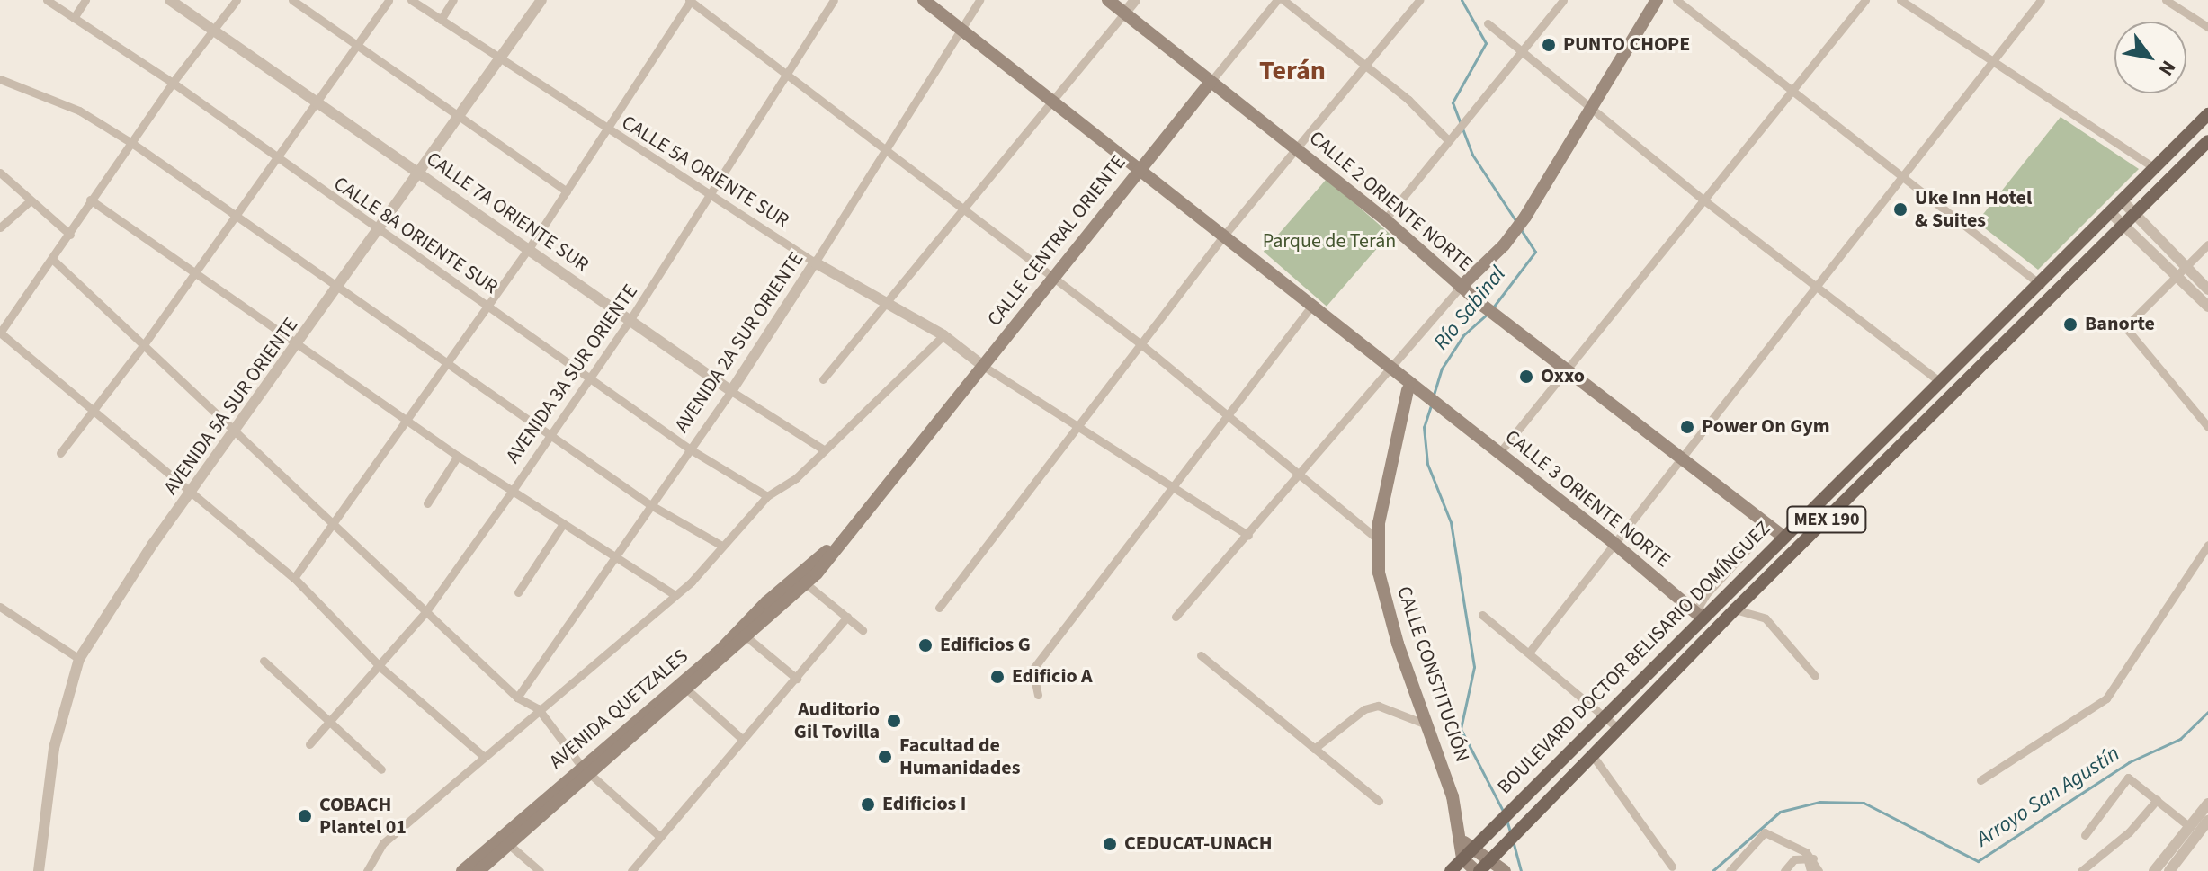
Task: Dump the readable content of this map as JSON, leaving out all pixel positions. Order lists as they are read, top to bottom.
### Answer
{
  "streets": {
    "main road": [
      "CALLE 2 ORIENTE NORTE",
      "CALLE CENTRAL ORIENTE",
      "CALLE 3 ORIENTE NORTE",
      "MEX 190",
      "BOULEVARD DOCTOR BELISARIO DOMÍNGUEZ",
      "CALLE CONSTITUCIÓN",
      "AVENIDA QUETZALES"
    ],
    "street": [
      "CALLE 5A ORIENTE SUR",
      "CALLE 7A ORIENTE SUR",
      "CALLE 8A ORIENTE SUR",
      "AVENIDA 2A SUR ORIENTE",
      "AVENIDA 3A SUR ORIENTE",
      "AVENIDA 5A SUR ORIENTE"
    ]
  },
  "crossings": [
    ["CALLE 5A ORIENTE SUR", "CALLE CENTRAL ORIENTE"],
    ["CALLE 5A ORIENTE SUR", "AVENIDA 2A SUR ORIENTE"],
    ["CALLE 5A ORIENTE SUR", "AVENIDA 3A SUR ORIENTE"],
    ["CALLE 5A ORIENTE SUR", "AVENIDA 5A SUR ORIENTE"],
    ["CALLE 2 ORIENTE NORTE", "CALLE CENTRAL ORIENTE"],
    ["CALLE 2 ORIENTE NORTE", "BOULEVARD DOCTOR BELISARIO DOMÍNGUEZ"],
    ["CALLE 7A ORIENTE SUR", "AVENIDA 2A SUR ORIENTE"],
    ["CALLE 7A ORIENTE SUR", "AVENIDA 3A SUR ORIENTE"],
    ["CALLE 7A ORIENTE SUR", "AVENIDA 5A SUR ORIENTE"],
    ["CALLE 8A ORIENTE SUR", "AVENIDA 2A SUR ORIENTE"],
    ["CALLE 8A ORIENTE SUR", "AVENIDA 3A SUR ORIENTE"],
    ["CALLE 8A ORIENTE SUR", "AVENIDA 5A SUR ORIENTE"],
    ["CALLE CENTRAL ORIENTE", "AVENIDA QUETZALES"],
    ["CALLE 3 ORIENTE NORTE", "BOULEVARD DOCTOR BELISARIO DOMÍNGUEZ"],
    ["CALLE 3 ORIENTE NORTE", "CALLE CONSTITUCIÓN"],
    ["MEX 190", "BOULEVARD DOCTOR BELISARIO DOMÍNGUEZ"],
    ["BOULEVARD DOCTOR BELISARIO DOMÍNGUEZ", "CALLE CONSTITUCIÓN"]
  ],
  "districts": ["Terán"],
  "water": ["Río Sabinal", "Arroyo San Agustín"],
  "parks": ["Parque de Terán"],
  "places": [
    "PUNTO CHOPE",
    "Uke Inn Hotel & Suites",
    "Banorte",
    "Oxxo",
    "Power On Gym",
    "Edificios G",
    "Edificio A",
    "Auditorio Gil Tovilla",
    "Facultad de Humanidades",
    "Edificios I",
    "COBACH Plantel 01",
    "CEDUCAT-UNACH"
  ],
  "north": "bottom right"
}
